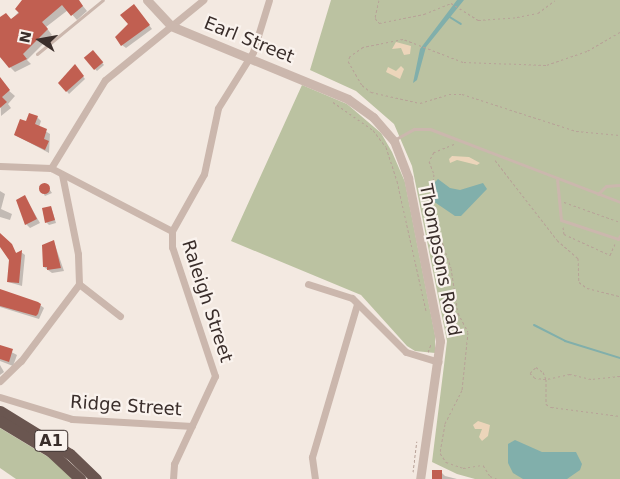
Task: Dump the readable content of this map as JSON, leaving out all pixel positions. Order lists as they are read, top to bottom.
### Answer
{
  "streets": {
    "highway": ["A1"],
    "street": [
      "Earl Street",
      "Thompsons Road",
      "Raleigh Street",
      "Ridge Street"
    ]
  },
  "crossings": [
    ["Earl Street", "Thompsons Road"],
    ["Earl Street", "Raleigh Street"],
    ["Raleigh Street", "Ridge Street"]
  ],
  "north": "left"
}
